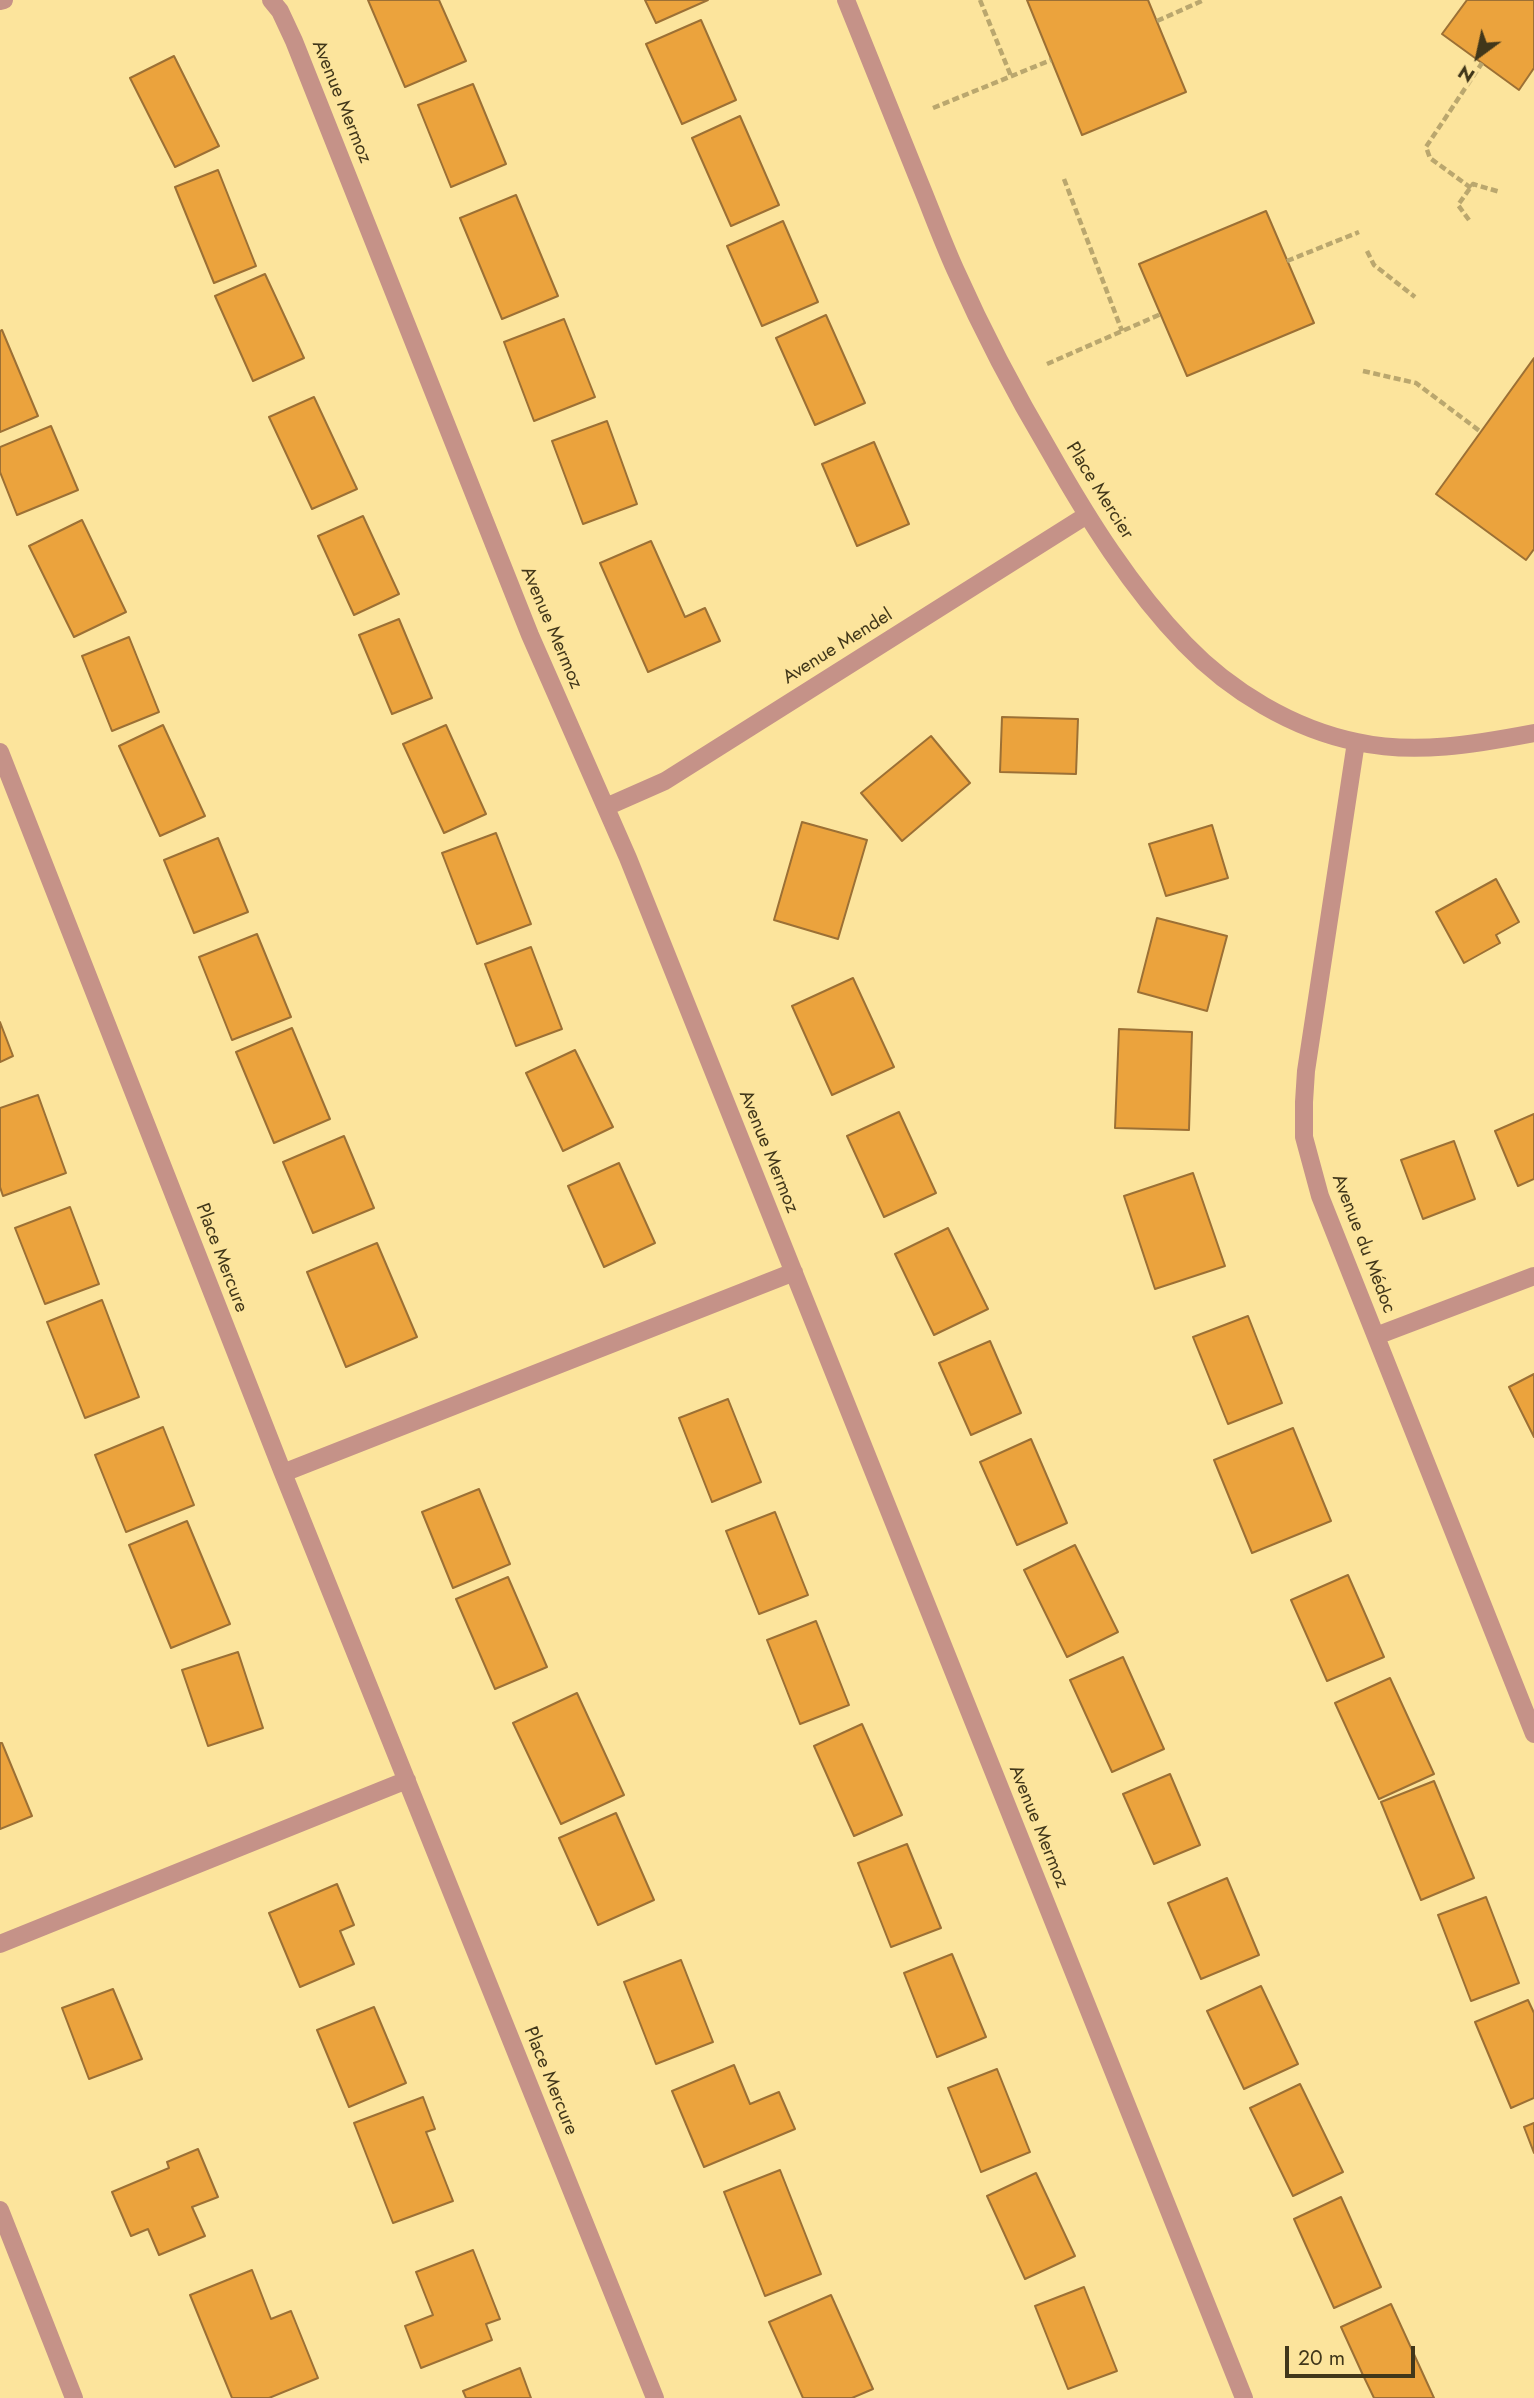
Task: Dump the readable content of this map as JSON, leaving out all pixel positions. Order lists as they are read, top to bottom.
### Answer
{
  "streets": {
    "street": [
      "Avenue Mermoz",
      "Place Mercier",
      "Avenue Mendel",
      "Avenue du Médoc",
      "Place Mercure"
    ]
  },
  "crossings": [
    ["Avenue Mermoz", "Avenue Mendel"],
    ["Place Mercier", "Avenue Mendel"],
    ["Place Mercier", "Avenue du Médoc"]
  ],
  "scale_bar": "20 m",
  "north": "bottom left"
}
